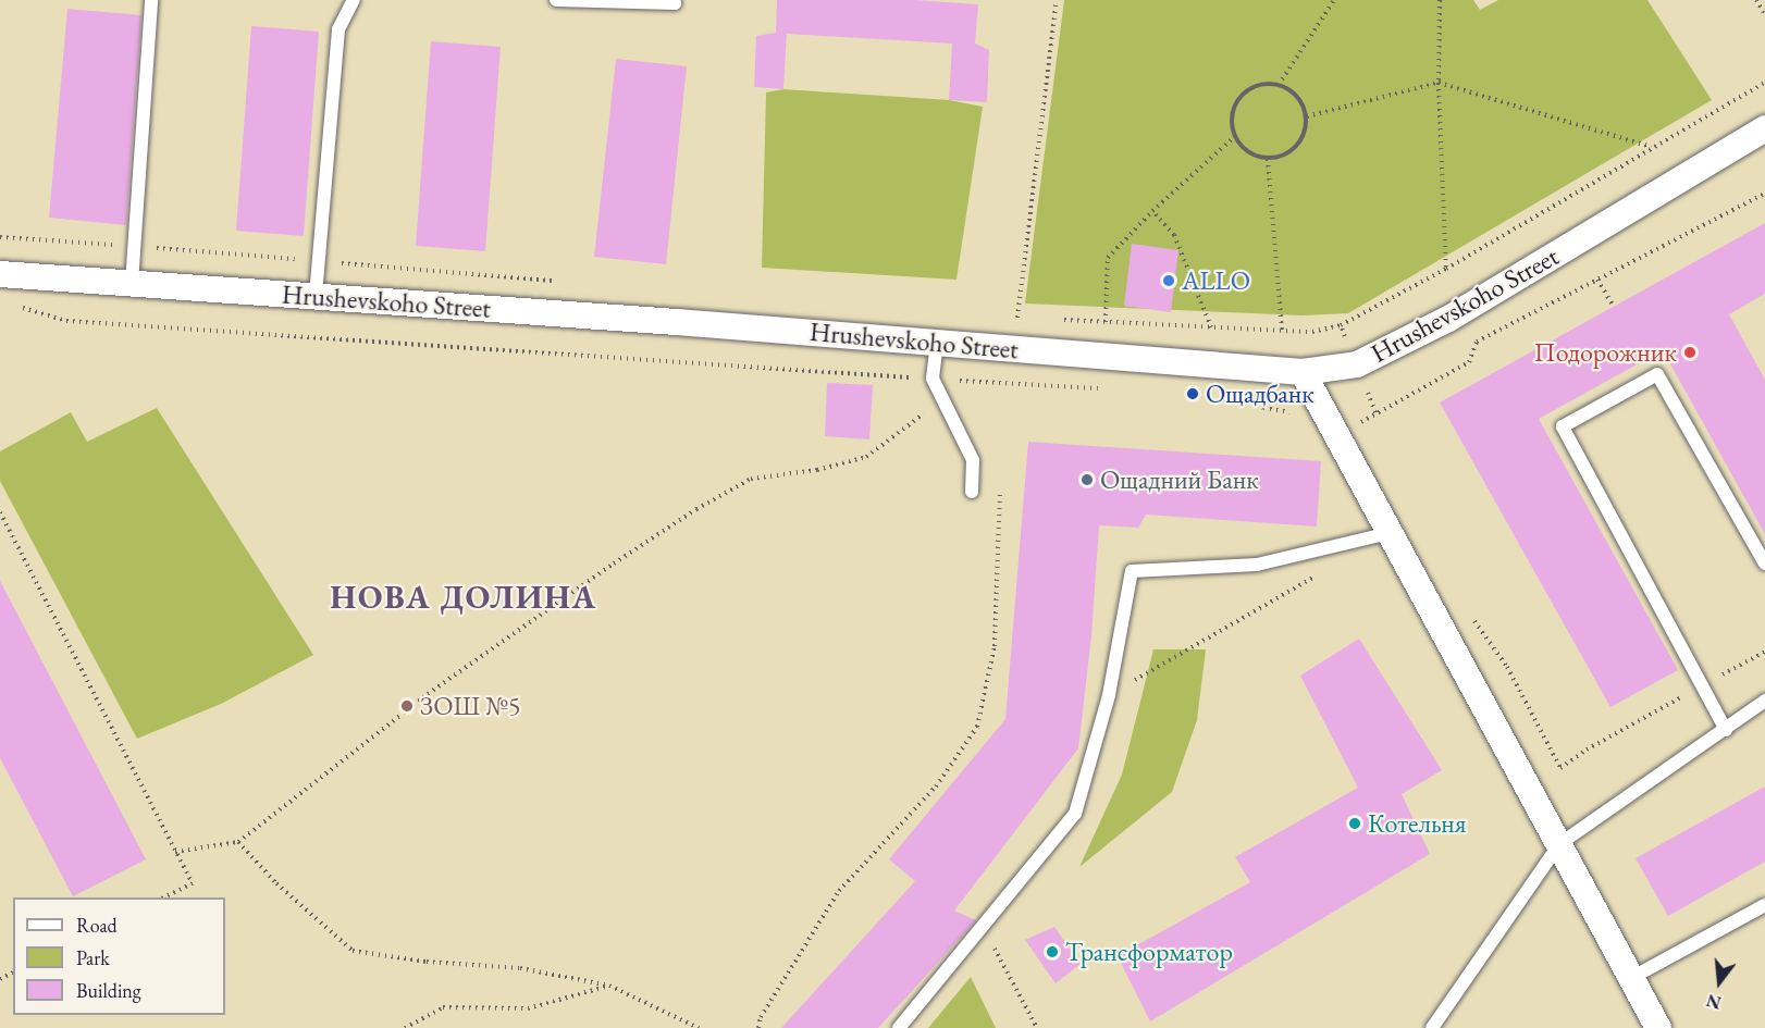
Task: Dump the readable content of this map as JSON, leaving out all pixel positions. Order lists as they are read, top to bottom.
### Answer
{
  "streets": {
    "street": ["Hrushevskoho Street"]
  },
  "districts": ["НОВА ДОЛИНА"],
  "places": [
    "ALLO",
    "Подорожник",
    "Ощадбанк",
    "Ощадний Банк",
    "ЗОШ №5",
    "Котельня",
    "Трансформатор"
  ],
  "legend": ["Road", "Park", "Building"],
  "north": "bottom"
}
